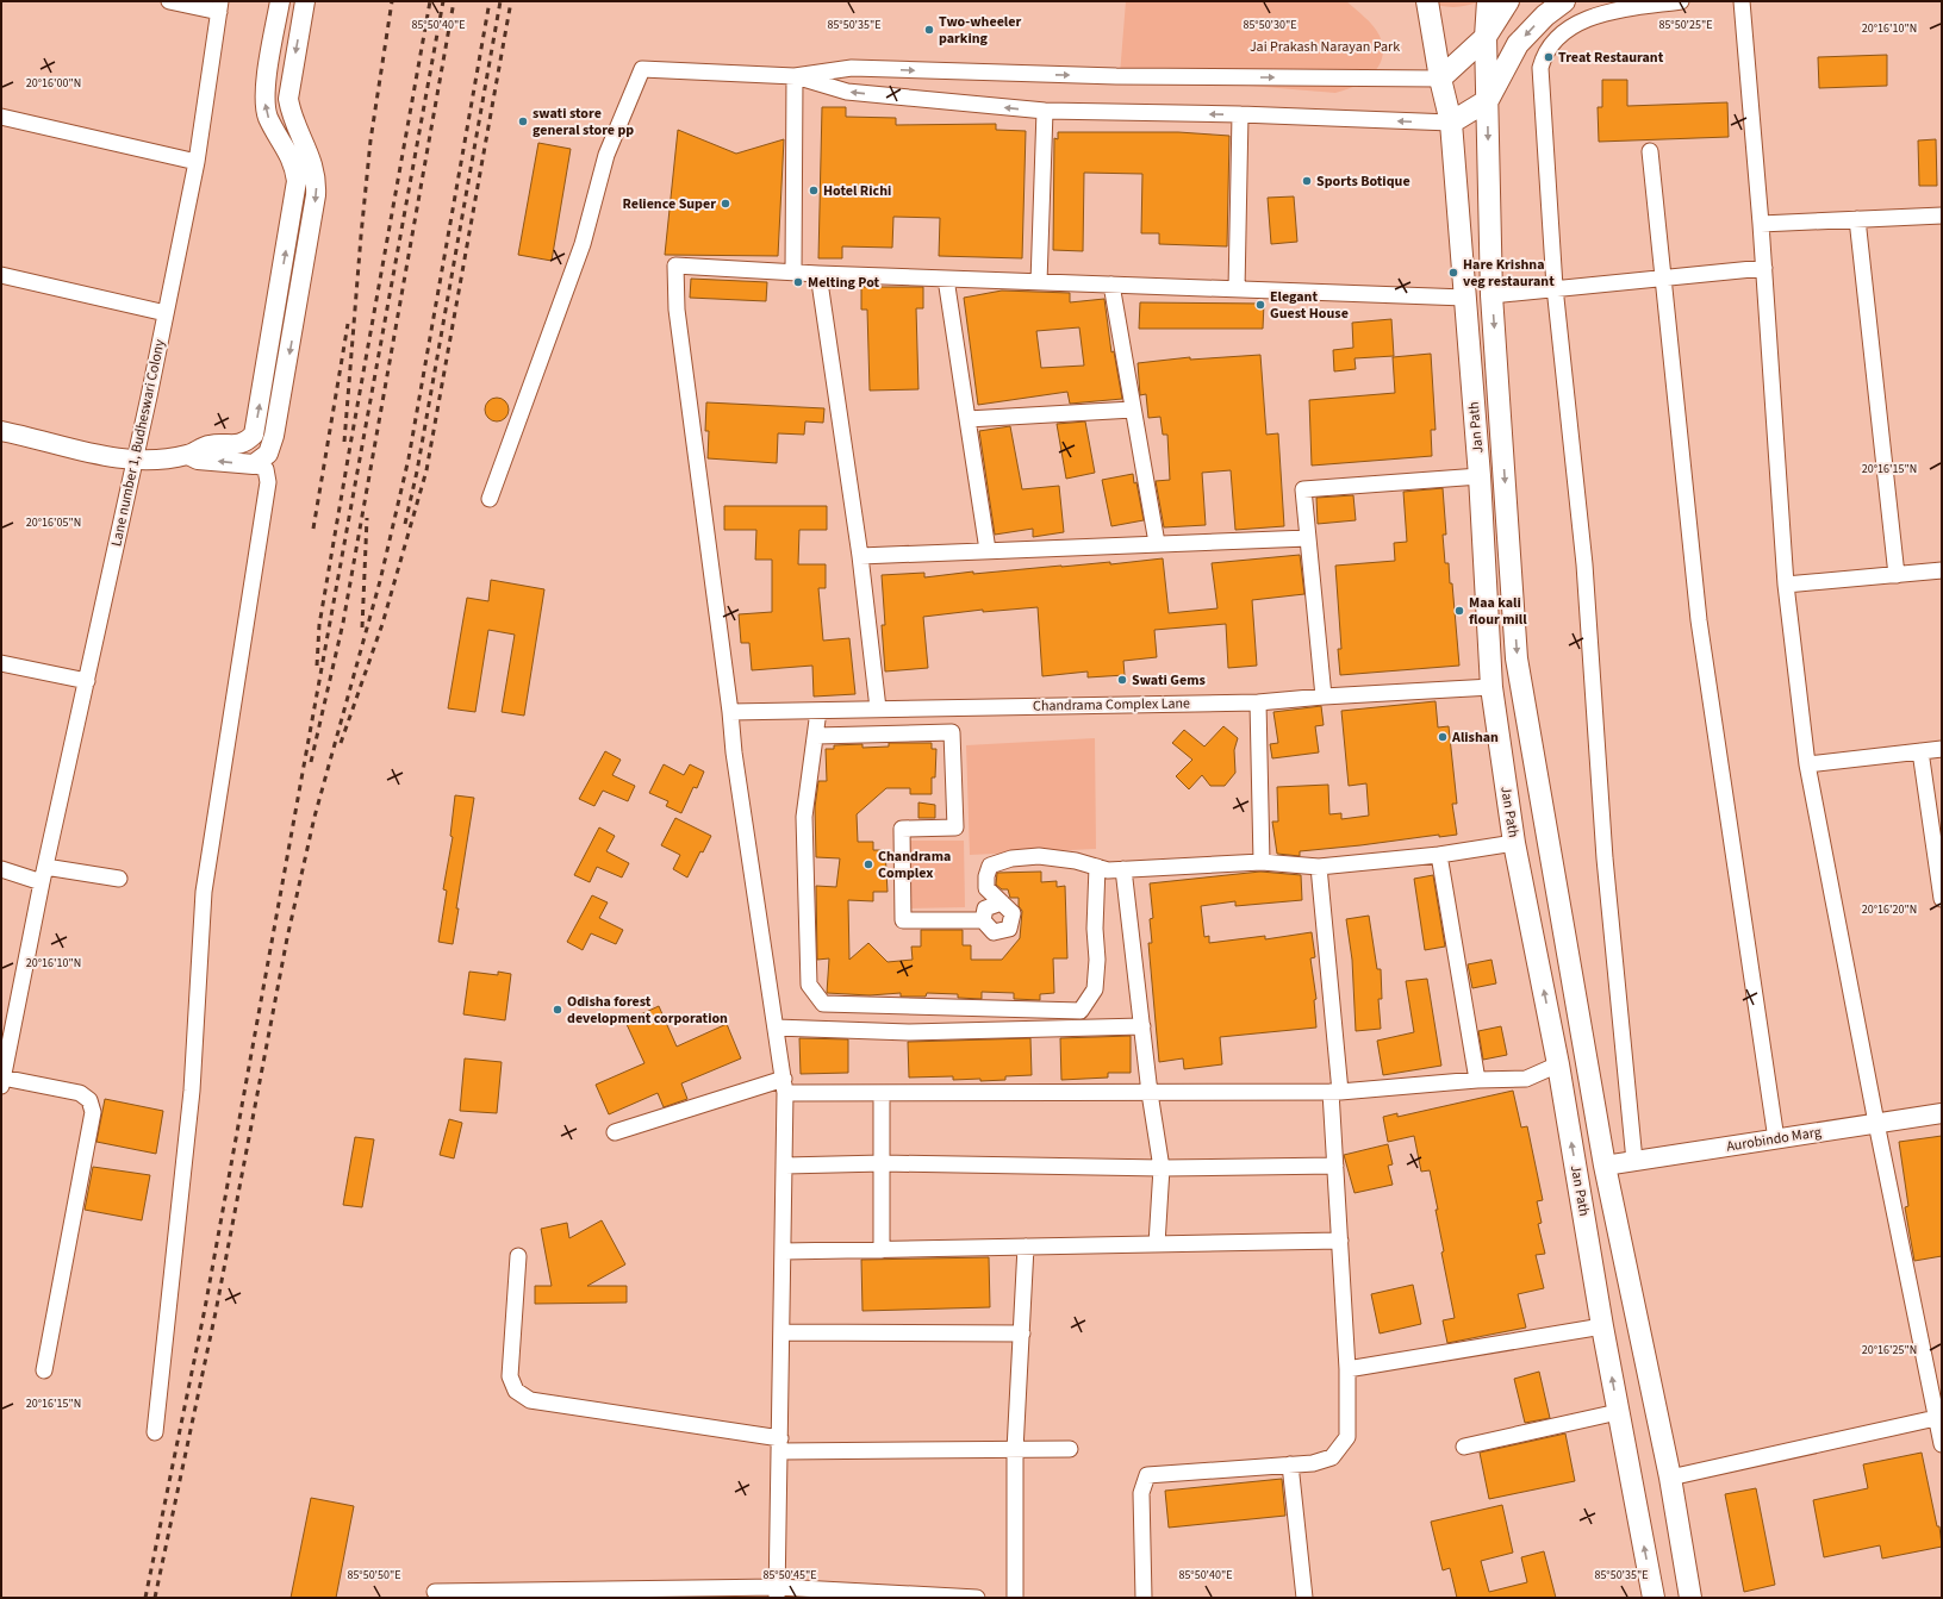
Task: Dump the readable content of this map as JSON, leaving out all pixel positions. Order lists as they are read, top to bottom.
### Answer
{
  "streets": {
    "main road": ["Jan Path"],
    "street": ["Lane number 1, Budheswari Colony", "Chandrama Complex Lane", "Aurobindo Marg"]
  },
  "crossings": [
    ["Jan Path", "Chandrama Complex Lane"],
    ["Jan Path", "Aurobindo Marg"]
  ],
  "parks": ["Jai Prakash Narayan Park"],
  "places": [
    "Two-wheeler parking",
    "Treat Restaurant",
    "swati store general store pp",
    "Sports Botique",
    "Hotel Richi",
    "Relience Super",
    "Hare Krishna veg restaurant",
    "Melting Pot",
    "Elegant Guest House",
    "Maa kali flour mill",
    "Swati Gems",
    "Alishan",
    "Chandrama Complex",
    "Odisha forest development corporation"
  ],
  "coordinates": [
    "85°50'40\"E",
    "85°50'25\"E",
    "85°50'35\"E",
    "85°50'30\"E",
    "20°16'10\"N",
    "20°16'00\"N",
    "20°16'15\"N",
    "20°16'05\"N",
    "20°16'20\"N",
    "20°16'25\"N",
    "85°50'50\"E",
    "85°50'45\"E"
  ]
}
